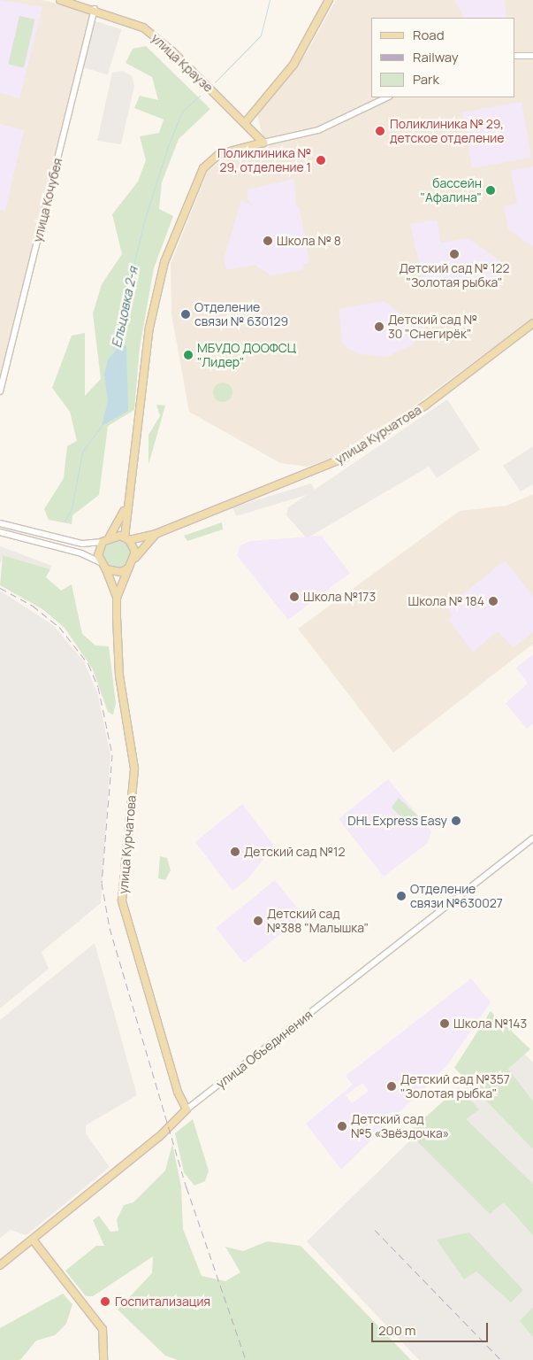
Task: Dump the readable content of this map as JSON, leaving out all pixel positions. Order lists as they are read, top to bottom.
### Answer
{
  "streets": {
    "main road": ["улица Краузе", "улица Курчатова", "улица Объединения"],
    "street": ["улица Кочубея"]
  },
  "crossings": [
    ["улица Краузе", "улица Кочубея"],
    ["улица Курчатова", "улица Объединения"]
  ],
  "water": ["Ельцовка 2-я"],
  "places": [
    "Поликлиника № 29, детское отделение",
    "Поликлиника № 29, отделение 1",
    "бассейн \"Афалина\"",
    "Школа № 8",
    "Детский сад № 122 \"Золотая рыбка\"",
    "Отделение связи № 630129",
    "Детский сад № 30 \"Снегирёк\"",
    "МБУДО ДООФСЦ \"Лидер\"",
    "Школа №173",
    "Школа № 184",
    "DHL Express Easy",
    "Детский сад №12",
    "Отделение связи №630027",
    "Детский сад №388 \"Малышка\"",
    "Школа №143",
    "Детский сад №357 \"Золотая рыбка\"",
    "Детский сад №5 «Звёздочка»",
    "Госпитализация"
  ],
  "legend": ["Road", "Railway", "Park"],
  "scale_bar": "200 m"
}
